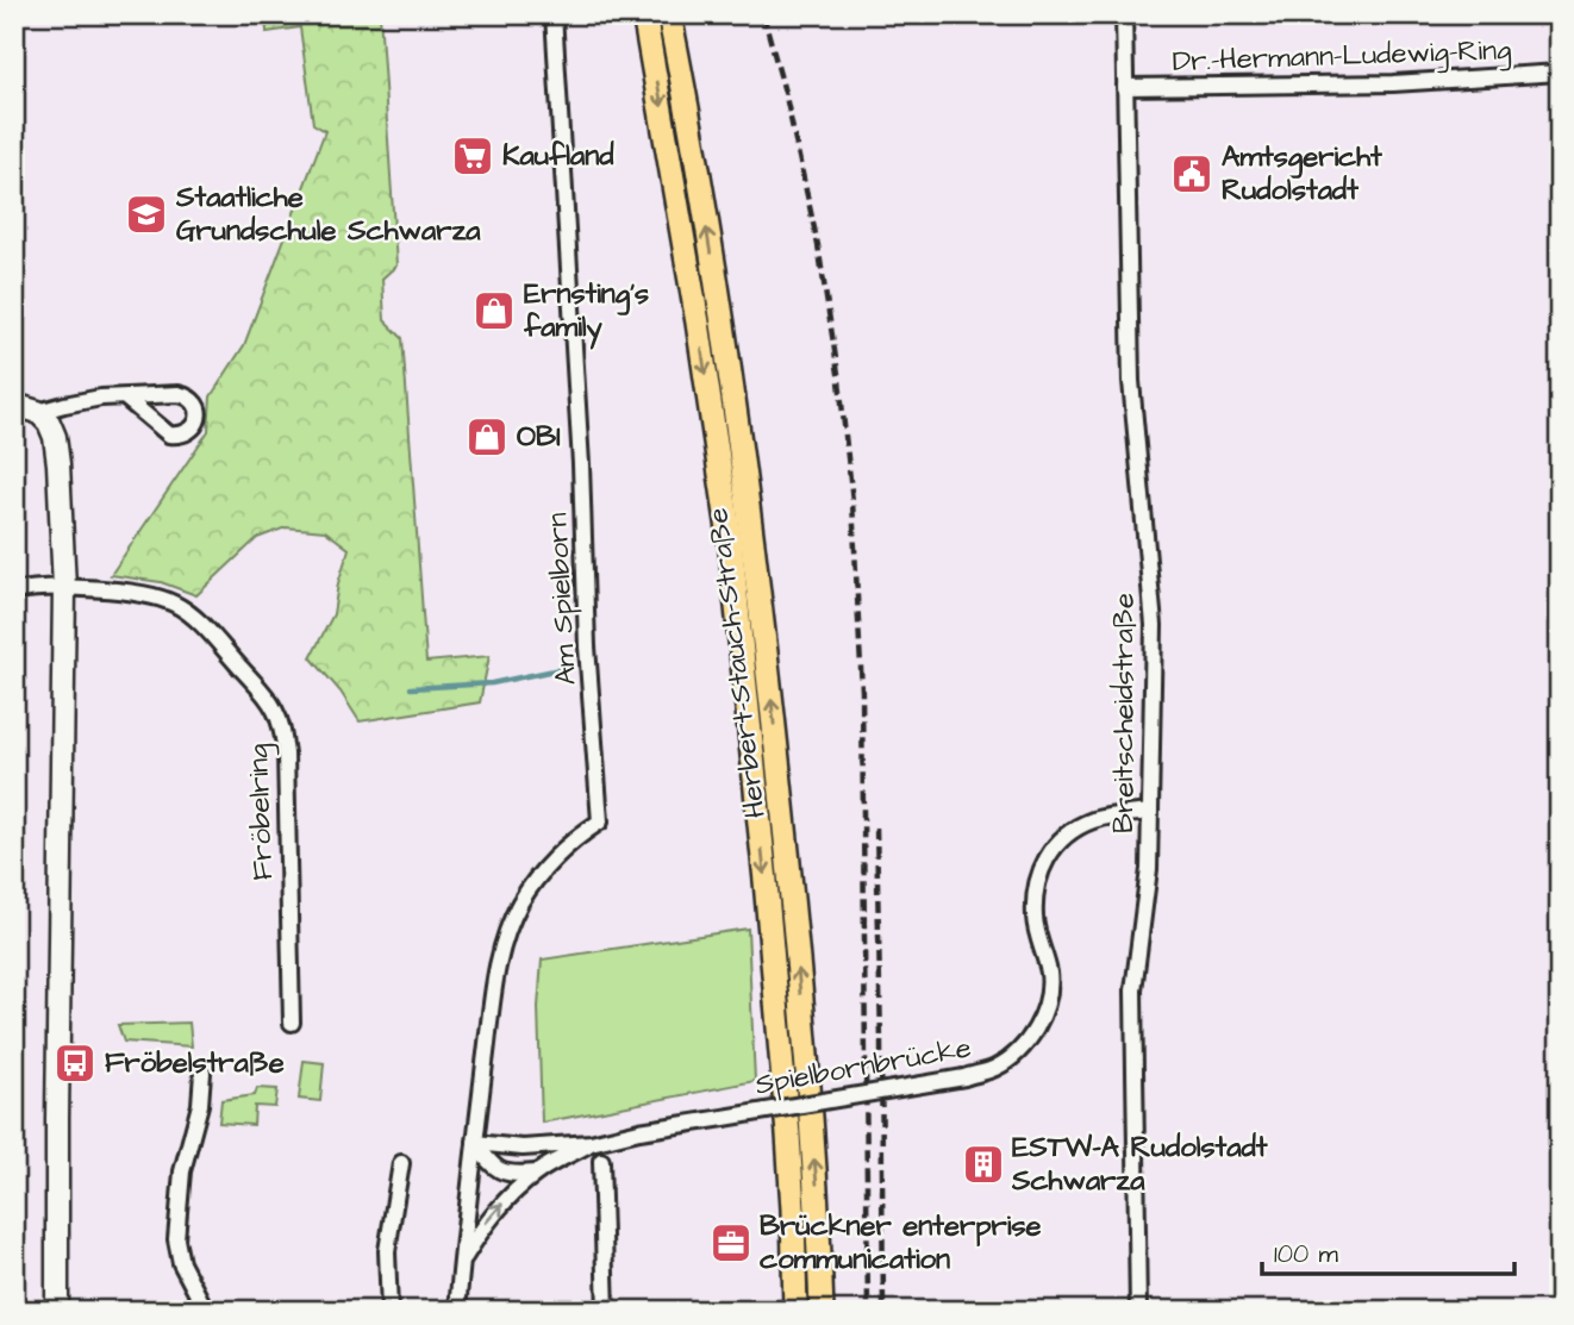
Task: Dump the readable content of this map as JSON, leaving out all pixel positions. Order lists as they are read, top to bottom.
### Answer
{
  "streets": {
    "main road": ["Herbert-Stauch-Straße"],
    "street": [
      "Dr.-Hermann-Ludewig-Ring",
      "Am Spielborn",
      "Breitscheidstraße",
      "Fröbelring",
      "Spielbornbrücke"
    ]
  },
  "crossings": [
    ["Dr.-Hermann-Ludewig-Ring", "Breitscheidstraße"],
    ["Am Spielborn", "Spielbornbrücke"],
    ["Breitscheidstraße", "Spielbornbrücke"]
  ],
  "places": {
    "supermarket": ["Kaufland"],
    "public building": ["Amtsgericht Rudolstadt"],
    "school or university": ["Staatliche Grundschule Schwarza"],
    "shop": ["Ernsting's family", "OBI"],
    "bus stop": ["Fröbelstraße"],
    "building": ["ESTW-A Rudolstadt Schwarza"],
    "office": ["Brückner enterprise communication"]
  },
  "scale_bar": "100 m"
}
